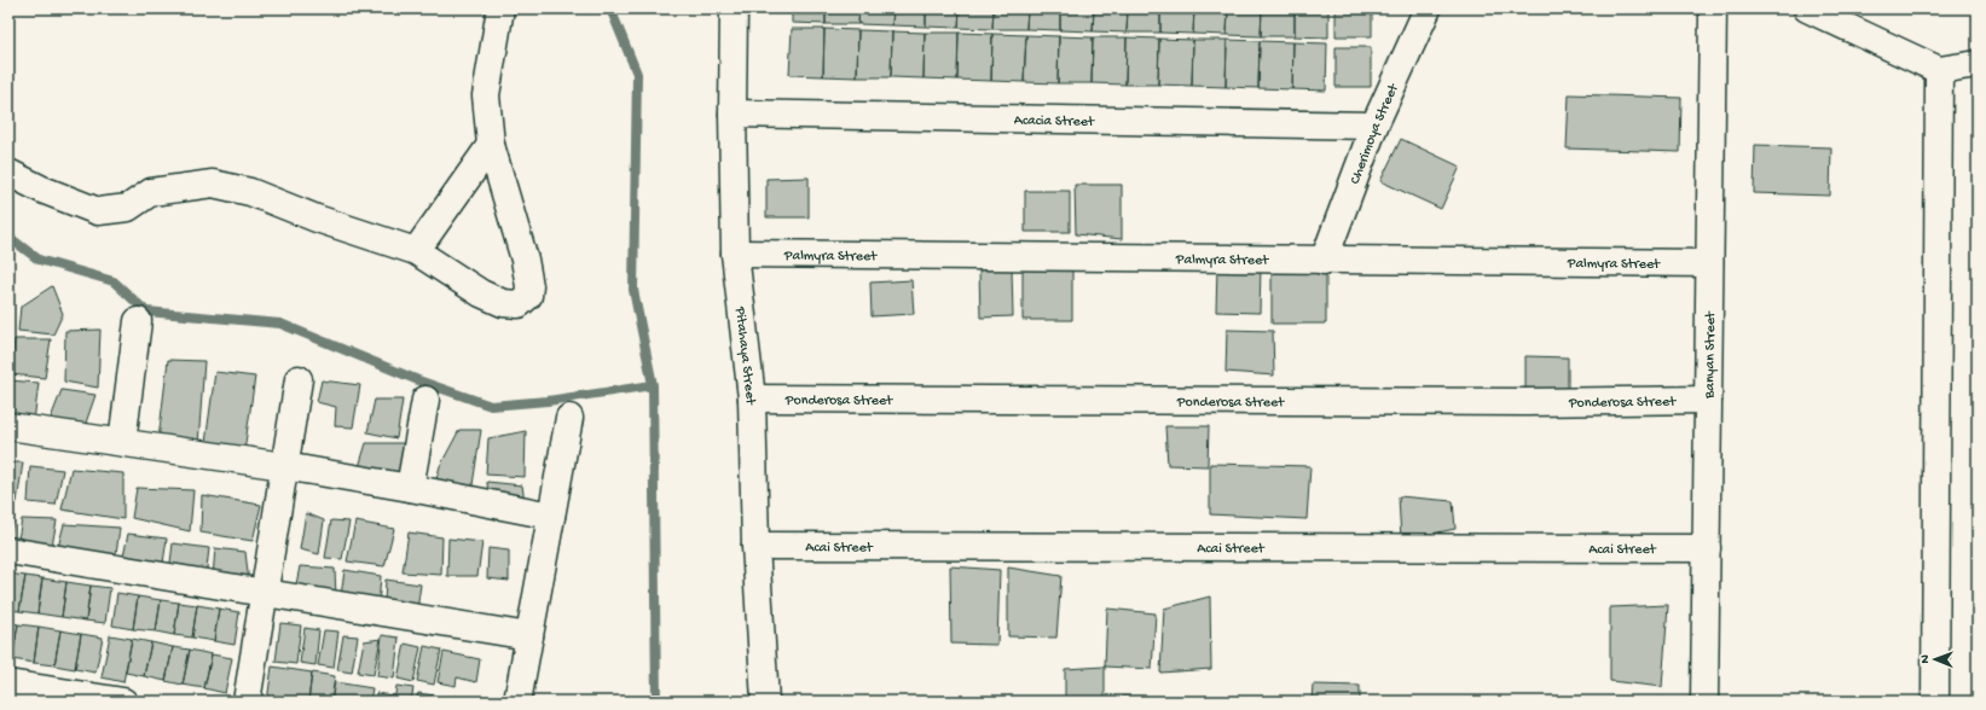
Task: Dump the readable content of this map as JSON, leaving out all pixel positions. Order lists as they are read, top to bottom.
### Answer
{
  "streets": {
    "street": [
      "Acacia Street",
      "Cherimoya Street",
      "Palmyra Street",
      "Pitahaya Street",
      "Banyan Street",
      "Ponderosa Street",
      "Acai Street"
    ]
  },
  "crossings": [
    ["Acacia Street", "Cherimoya Street"],
    ["Acacia Street", "Pitahaya Street"],
    ["Cherimoya Street", "Palmyra Street"],
    ["Palmyra Street", "Pitahaya Street"],
    ["Palmyra Street", "Banyan Street"],
    ["Pitahaya Street", "Ponderosa Street"],
    ["Pitahaya Street", "Acai Street"],
    ["Banyan Street", "Ponderosa Street"],
    ["Banyan Street", "Acai Street"]
  ],
  "north": "left"
}
